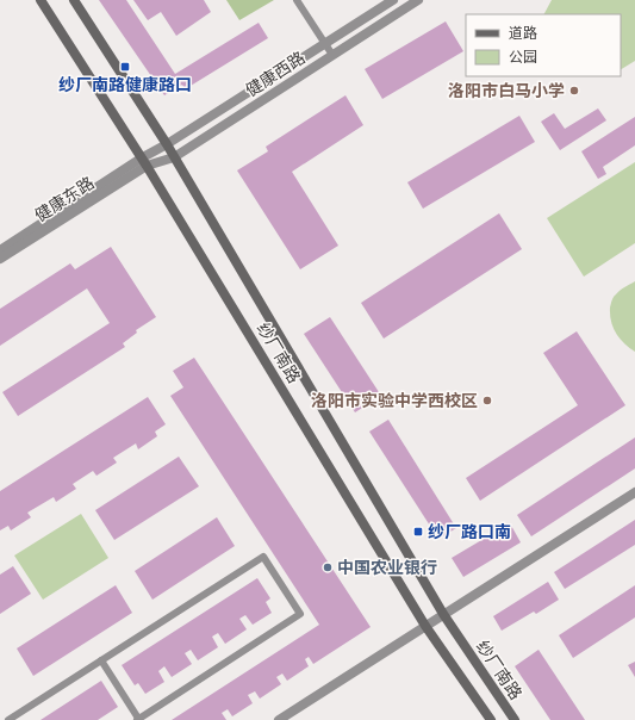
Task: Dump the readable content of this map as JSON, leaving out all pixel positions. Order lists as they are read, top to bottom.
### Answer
{
  "streets": {
    "main road": ["纱厂南路"],
    "street": ["健康西路", "健康东路"]
  },
  "crossings": [
    ["健康西路", "健康东路"],
    ["健康西路", "纱厂南路"],
    ["健康东路", "纱厂南路"]
  ],
  "places": {
    "transit": ["纱厂南路健康路口", "纱厂路口南"],
    "other": ["洛阳市白马小学", "洛阳市实验中学西校区", "中国农业银行"]
  },
  "legend": ["道路", "公园"]
}
